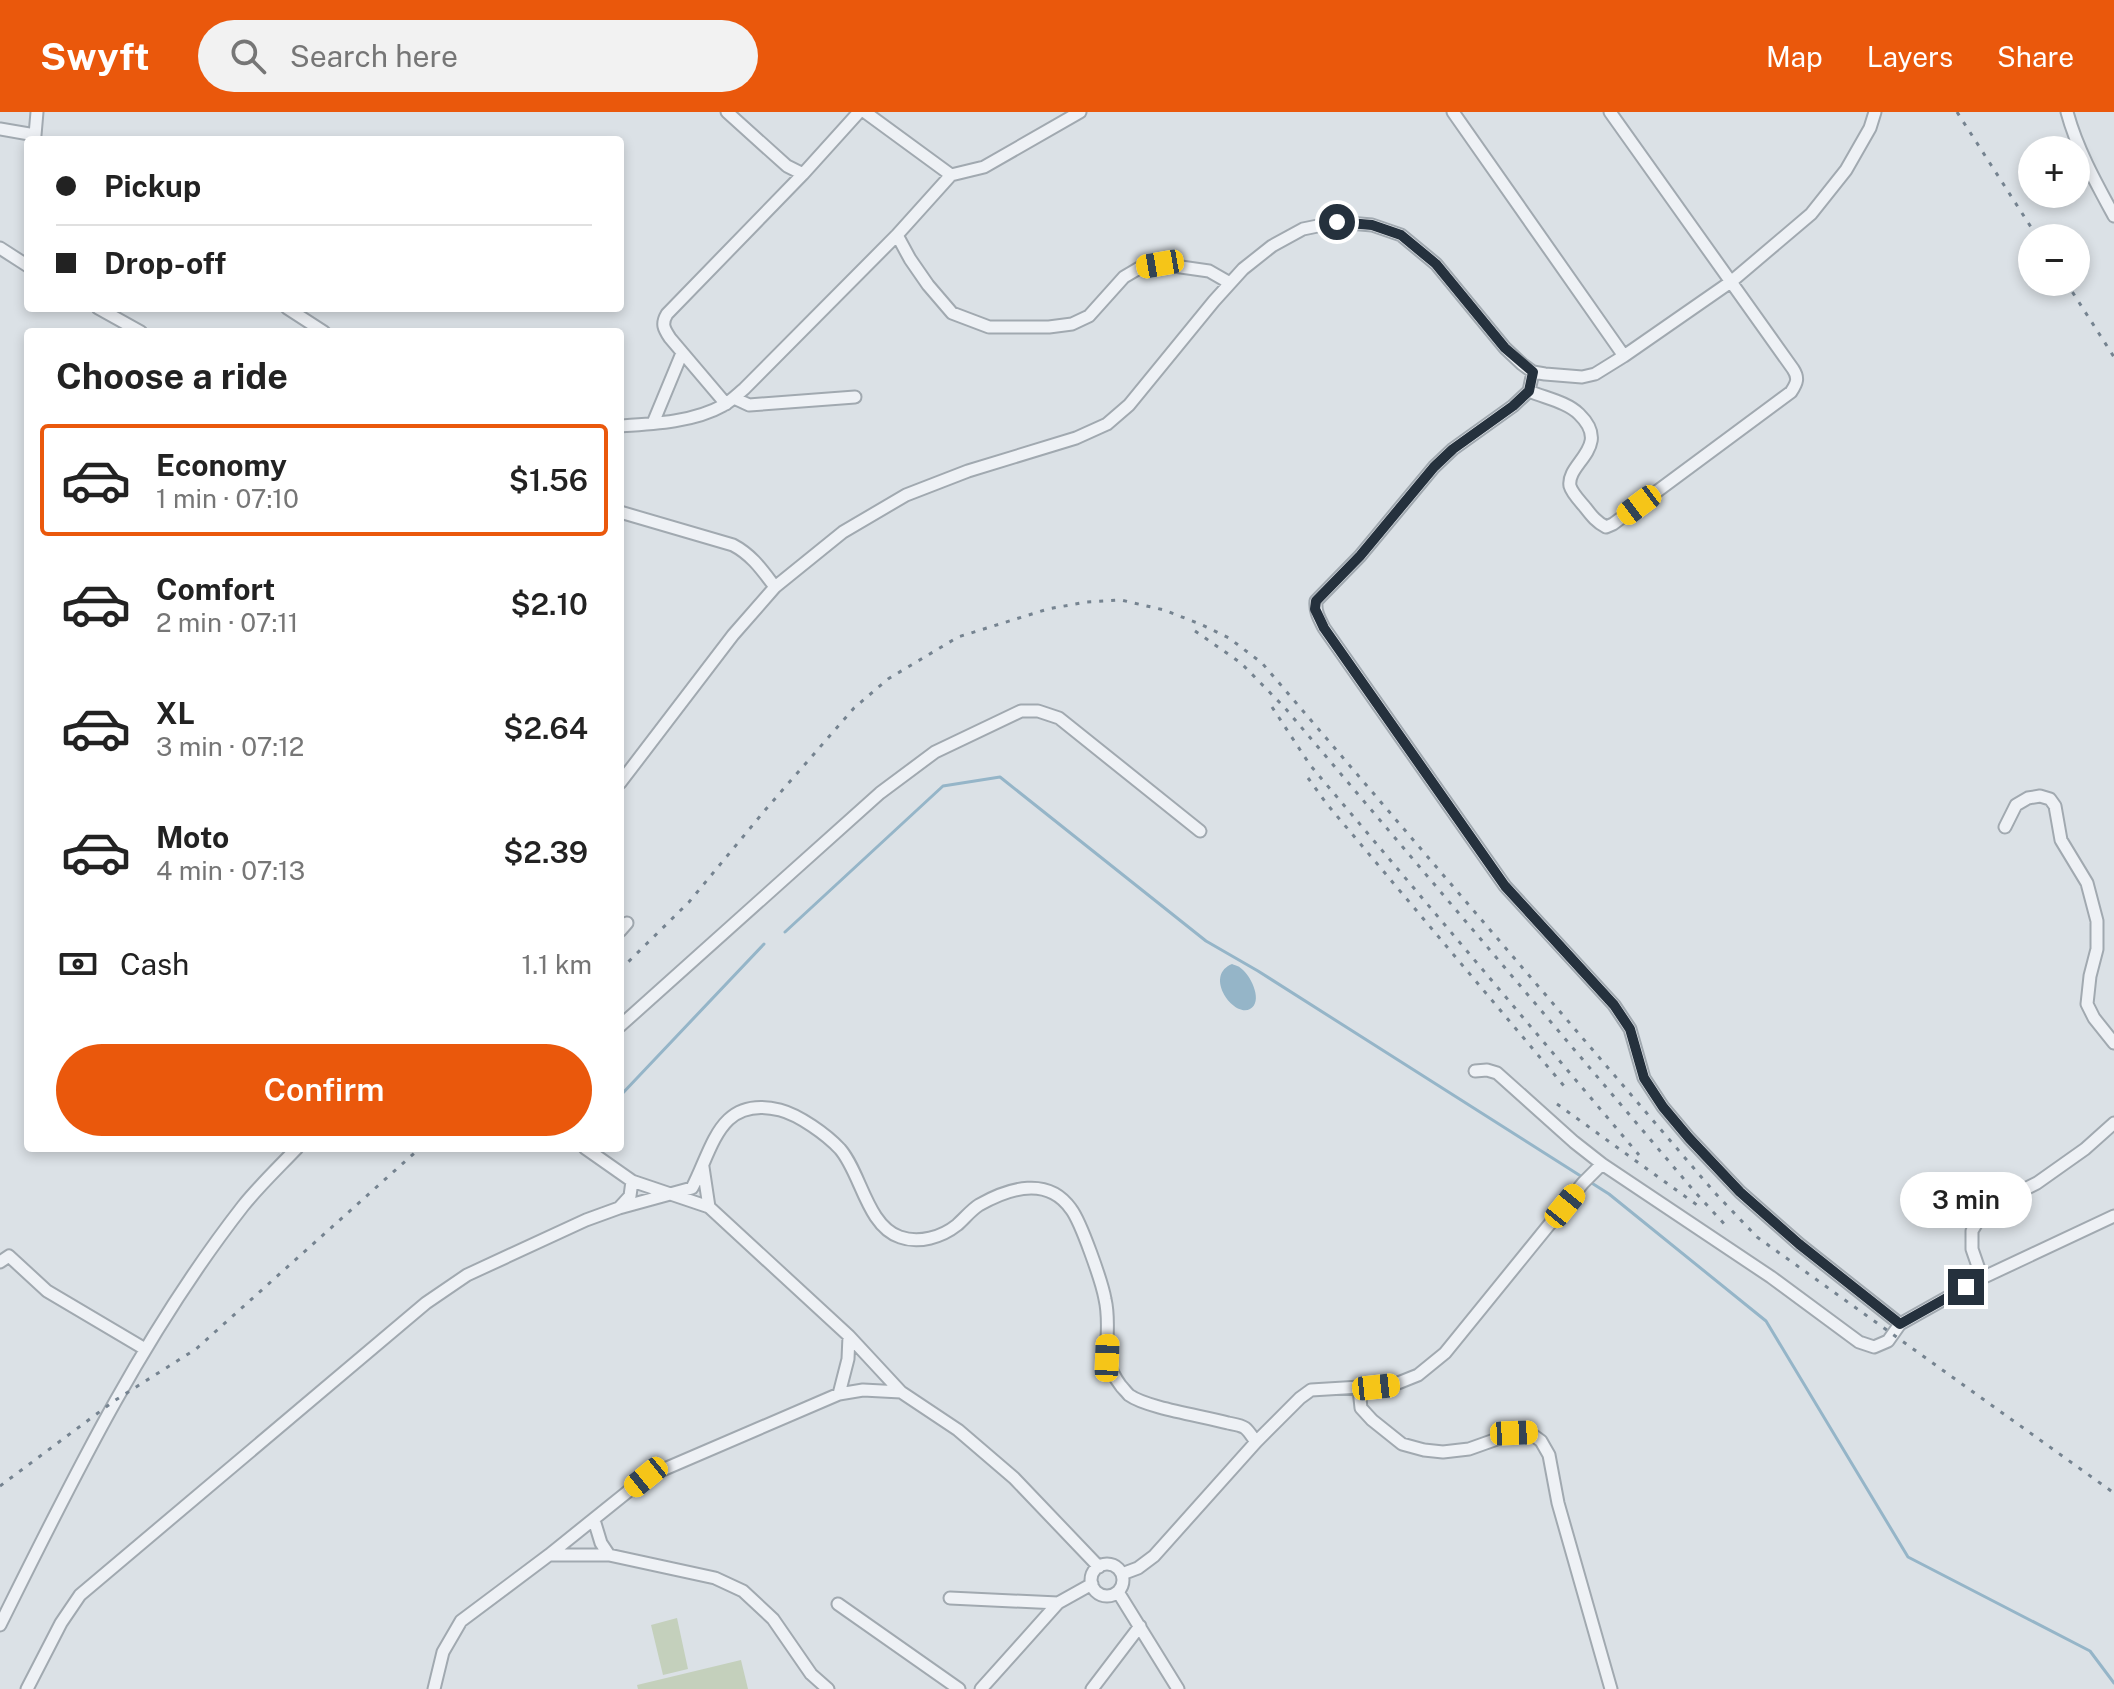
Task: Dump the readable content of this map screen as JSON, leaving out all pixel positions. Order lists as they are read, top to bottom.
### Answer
{
  "page": {
    "header": "Swyft",
    "search": "Search here",
    "nav": ["Map", "Layers", "Share"],
    "map_buttons": ["+", "−"],
    "banner": ["Pickup", "Drop-off"],
    "heading": "Choose a ride",
    "list": [
      {
        "name": "Economy",
        "note": "1 min · 07:10",
        "value": "$1.56"
      },
      {
        "name": "Comfort",
        "note": "2 min · 07:11",
        "value": "$2.10"
      },
      {
        "name": "XL",
        "note": "3 min · 07:12",
        "value": "$2.64"
      },
      {
        "name": "Moto",
        "note": "4 min · 07:13",
        "value": "$2.39"
      }
    ],
    "pay": ["Cash", "1.1 km"],
    "buttons": "Confirm",
    "bubble": "3 min"
  }
}
